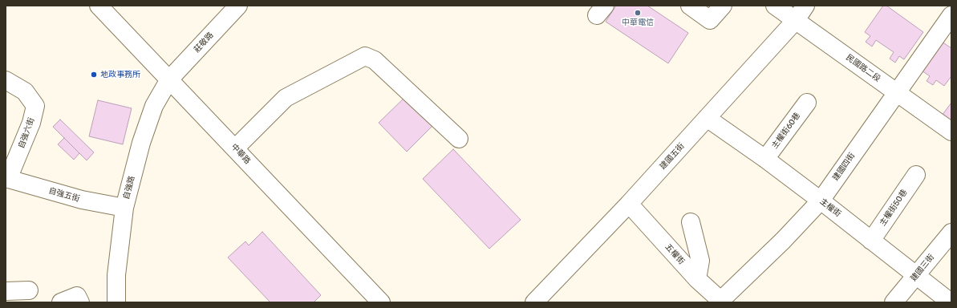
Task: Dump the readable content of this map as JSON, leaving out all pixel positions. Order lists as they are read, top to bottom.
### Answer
{
  "streets": {
    "street": [
      "莊敬路",
      "民國路二段",
      "主權街60巷",
      "自強六街",
      "中華路",
      "建國五街",
      "建國四街",
      "自強路",
      "自強五街",
      "主權街",
      "主權街50巷",
      "五權街",
      "建國三街"
    ]
  },
  "crossings": [
    ["莊敬路", "中華路"],
    ["莊敬路", "自強路"],
    ["民國路二段", "建國五街"],
    ["民國路二段", "建國四街"],
    ["主權街60巷", "主權街"],
    ["自強六街", "自強五街"],
    ["中華路", "自強路"],
    ["建國五街", "主權街"],
    ["建國五街", "五權街"],
    ["建國四街", "主權街"],
    ["建國四街", "五權街"],
    ["自強路", "自強五街"],
    ["主權街", "主權街50巷"],
    ["主權街", "建國三街"]
  ],
  "places": ["中華電信", "地政事務所"]
}
